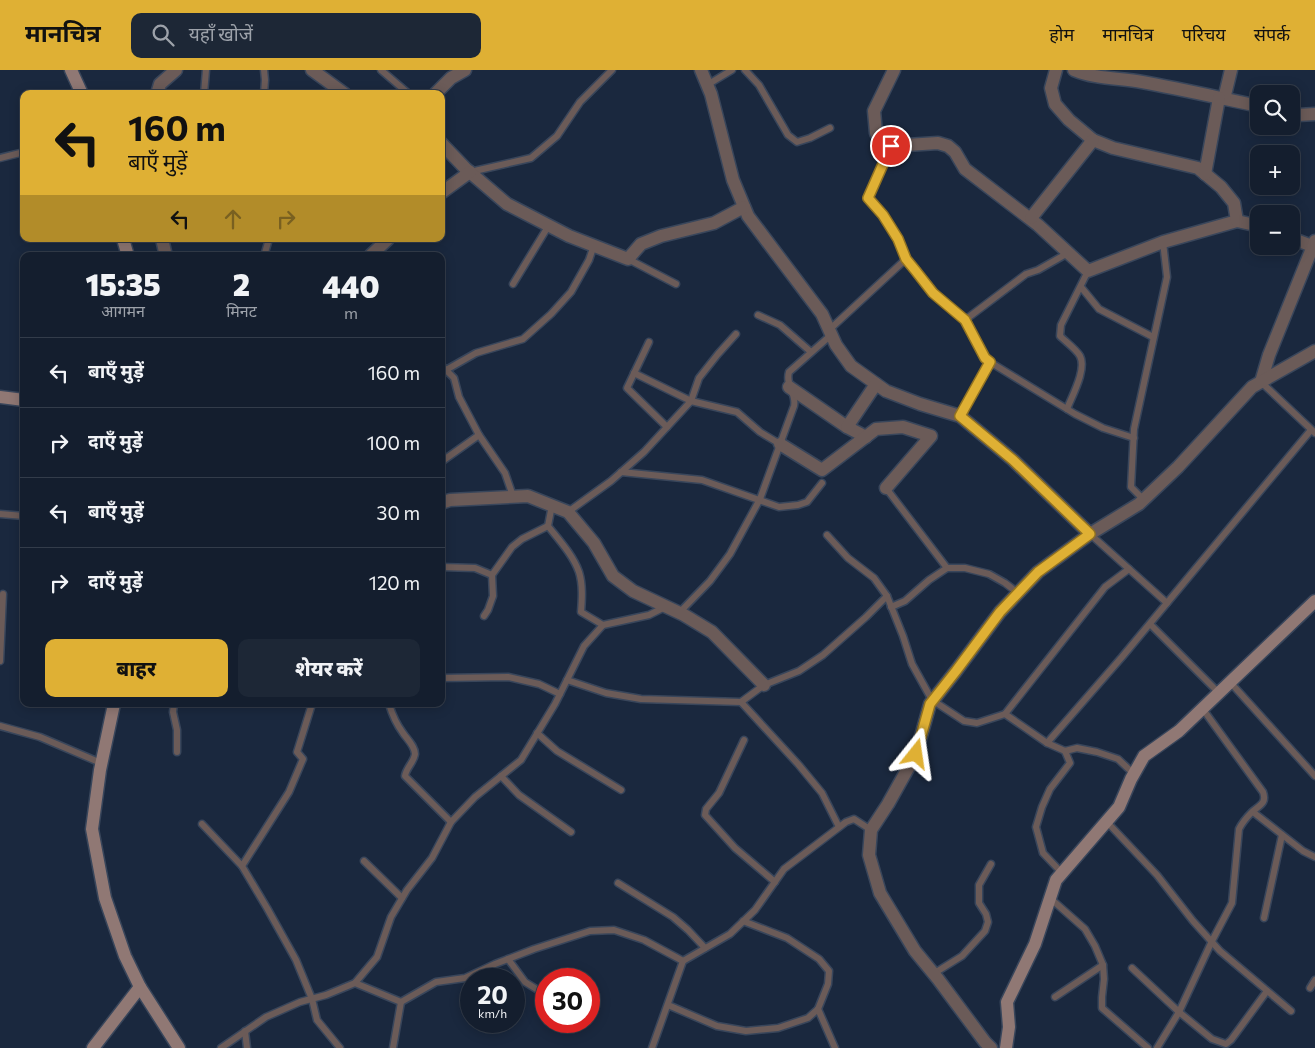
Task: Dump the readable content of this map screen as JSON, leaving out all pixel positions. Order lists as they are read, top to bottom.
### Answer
{
  "page": {
    "header": "मानचित्र",
    "search": "यहाँ खोजें",
    "nav": [
      "होम",
      "मानचित्र",
      "परिचय",
      "संपर्क"
    ],
    "map_buttons": ["+", "−"],
    "turn": ["160 m", "बाएँ मुड़ें"],
    "eta": [
      "15:35",
      "आगमन",
      "2",
      "मिनट",
      "440",
      "m"
    ],
    "list": [
      {
        "name": "बाएँ मुड़ें",
        "value": "160 m"
      },
      {
        "name": "दाएँ मुड़ें",
        "value": "100 m"
      },
      {
        "name": "बाएँ मुड़ें",
        "value": "30 m"
      },
      {
        "name": "दाएँ मुड़ें",
        "value": "120 m"
      }
    ],
    "buttons": ["बाहर", "शेयर करें"],
    "speed": "20 km/h",
    "limit": "30"
  }
}
